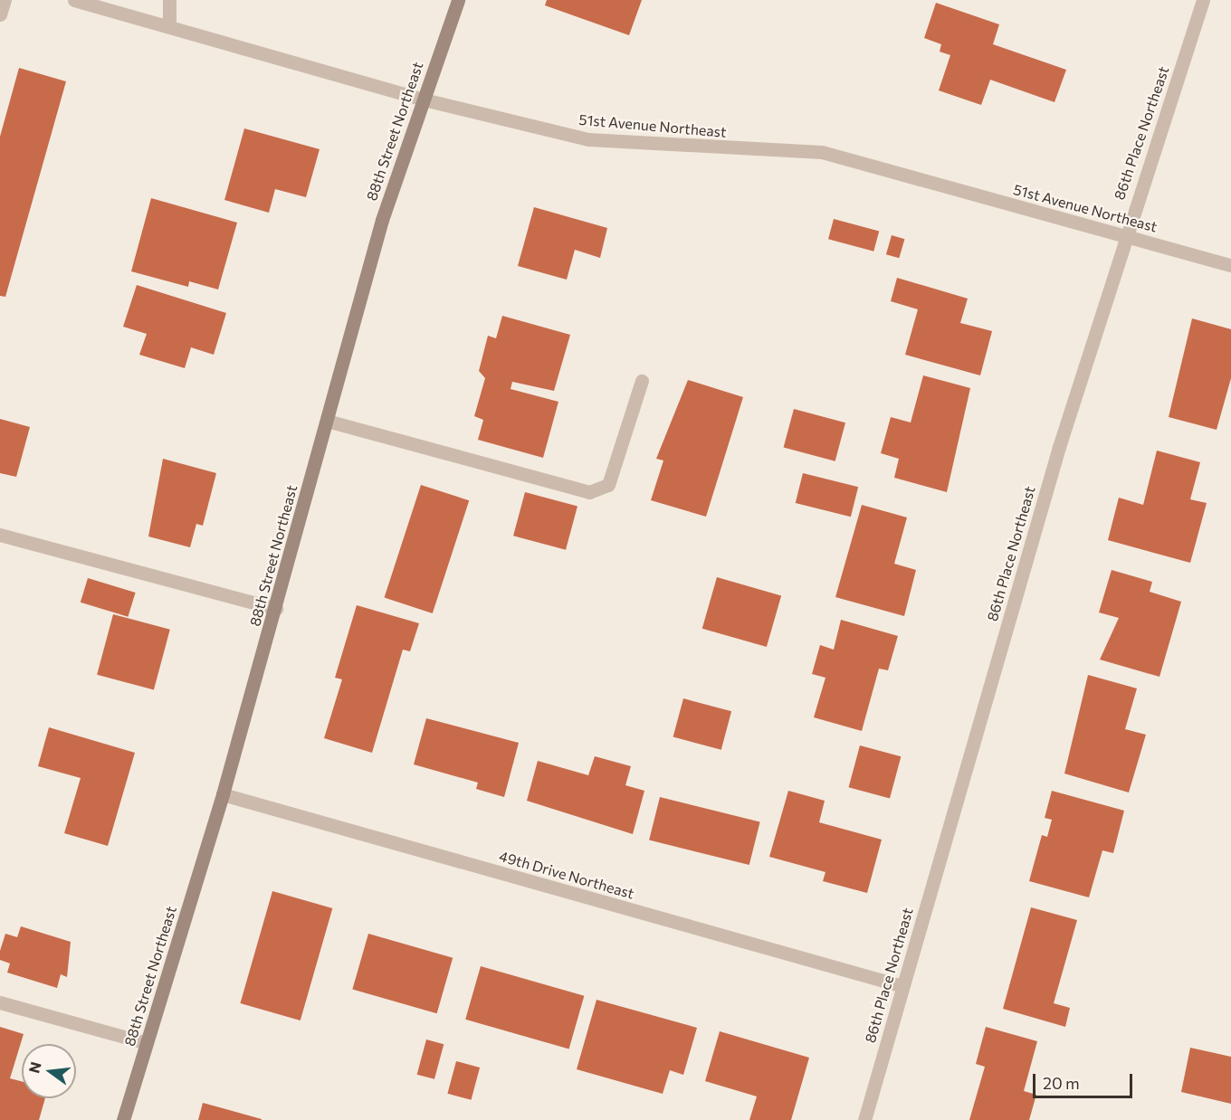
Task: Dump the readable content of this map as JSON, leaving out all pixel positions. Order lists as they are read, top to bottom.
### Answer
{
  "streets": {
    "main road": ["88th Street Northeast"],
    "street": ["51st Avenue Northeast", "86th Place Northeast", "49th Drive Northeast"]
  },
  "crossings": [
    ["51st Avenue Northeast", "88th Street Northeast"],
    ["51st Avenue Northeast", "86th Place Northeast"],
    ["88th Street Northeast", "49th Drive Northeast"],
    ["86th Place Northeast", "49th Drive Northeast"]
  ],
  "scale_bar": "20 m",
  "north": "left"
}
